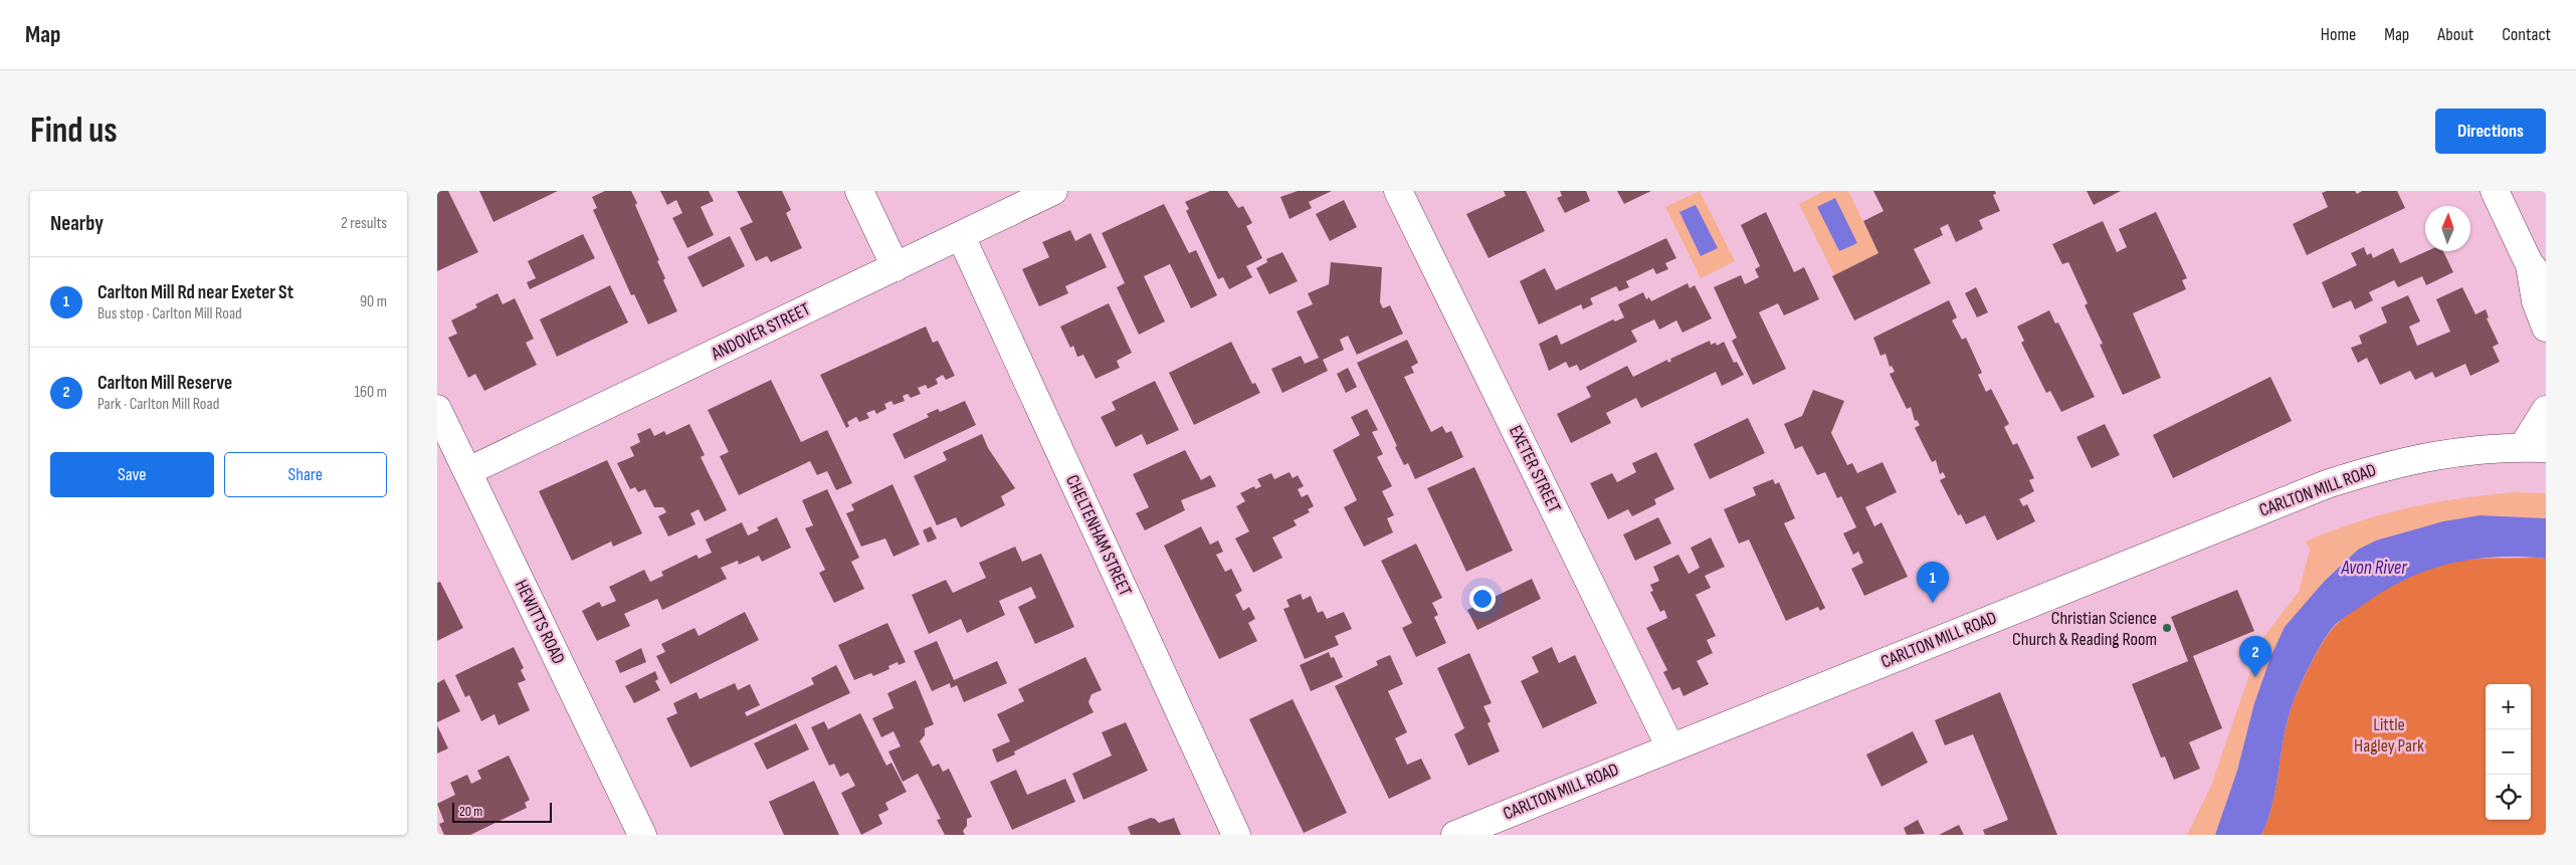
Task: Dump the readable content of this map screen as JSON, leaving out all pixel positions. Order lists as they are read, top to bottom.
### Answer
{
  "streets": {
    "street": [
      "ANDOVER STREET",
      "EXETER STREET",
      "CARLTON MILL ROAD",
      "CHELTENHAM STREET",
      "HEWITTS ROAD"
    ]
  },
  "crossings": [
    ["ANDOVER STREET", "CHELTENHAM STREET"],
    ["ANDOVER STREET", "HEWITTS ROAD"],
    ["EXETER STREET", "CARLTON MILL ROAD"]
  ],
  "water": ["Avon River"],
  "parks": ["Little Hagley Park"],
  "places": ["Christian Science Church & Reading Room"],
  "scale_bar": "20 m",
  "north": "top",
  "page": {
    "header": "Map",
    "nav": [
      "Home",
      "Map",
      "About",
      "Contact"
    ],
    "buttons": [
      "Directions",
      ["Save", "Share"]
    ],
    "title": "Find us",
    "heading": ["Nearby", "2 results"],
    "list": [
      {
        "mark": "1",
        "name": "Carlton Mill Rd near Exeter St",
        "note": "Bus stop · Carlton Mill Road",
        "value": "90 m"
      },
      {
        "mark": "2",
        "name": "Carlton Mill Reserve",
        "note": "Park · Carlton Mill Road",
        "value": "160 m"
      }
    ],
    "pins": ["1", "2"],
    "map_buttons": ["+", "−"],
    "scale": "20 m"
  }
}
